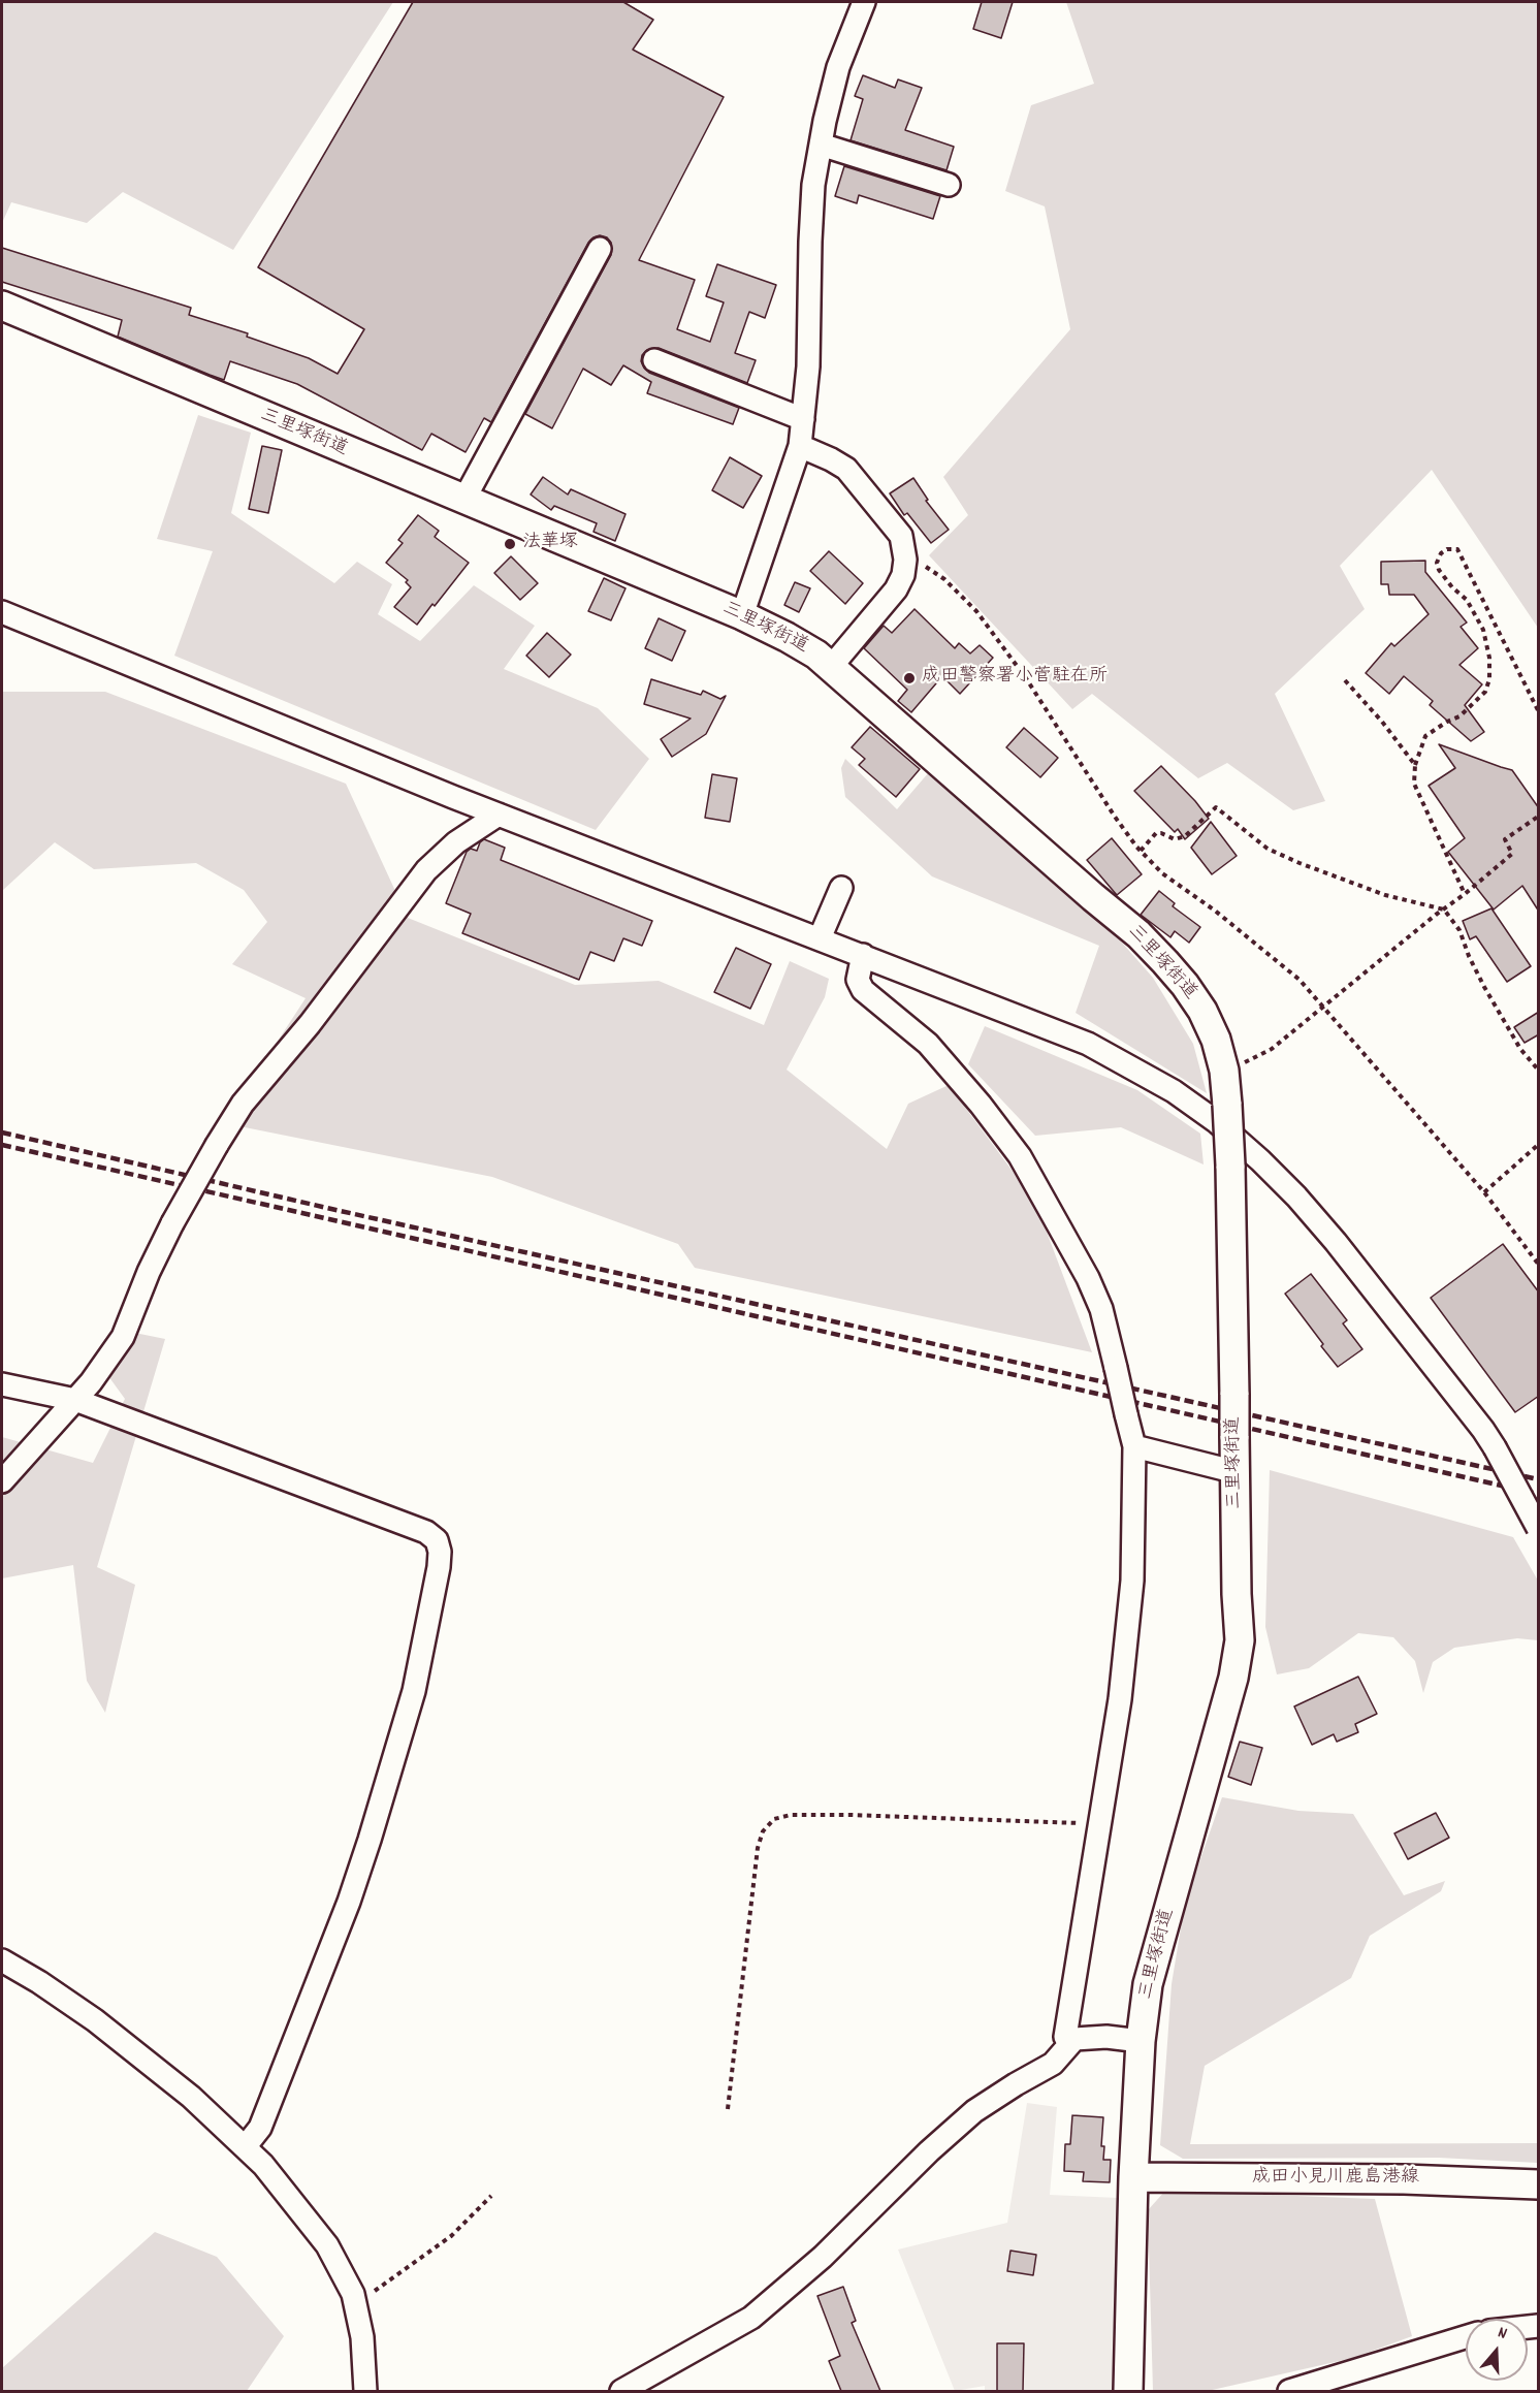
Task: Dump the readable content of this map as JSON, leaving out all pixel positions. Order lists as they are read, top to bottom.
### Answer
{
  "streets": {
    "main road": ["三里塚街道", "成田小見川鹿島港線"]
  },
  "crossings": [
    ["三里塚街道", "成田小見川鹿島港線"]
  ],
  "places": ["法華塚", "成田警察署小菅駐在所"],
  "north": "top"
}
